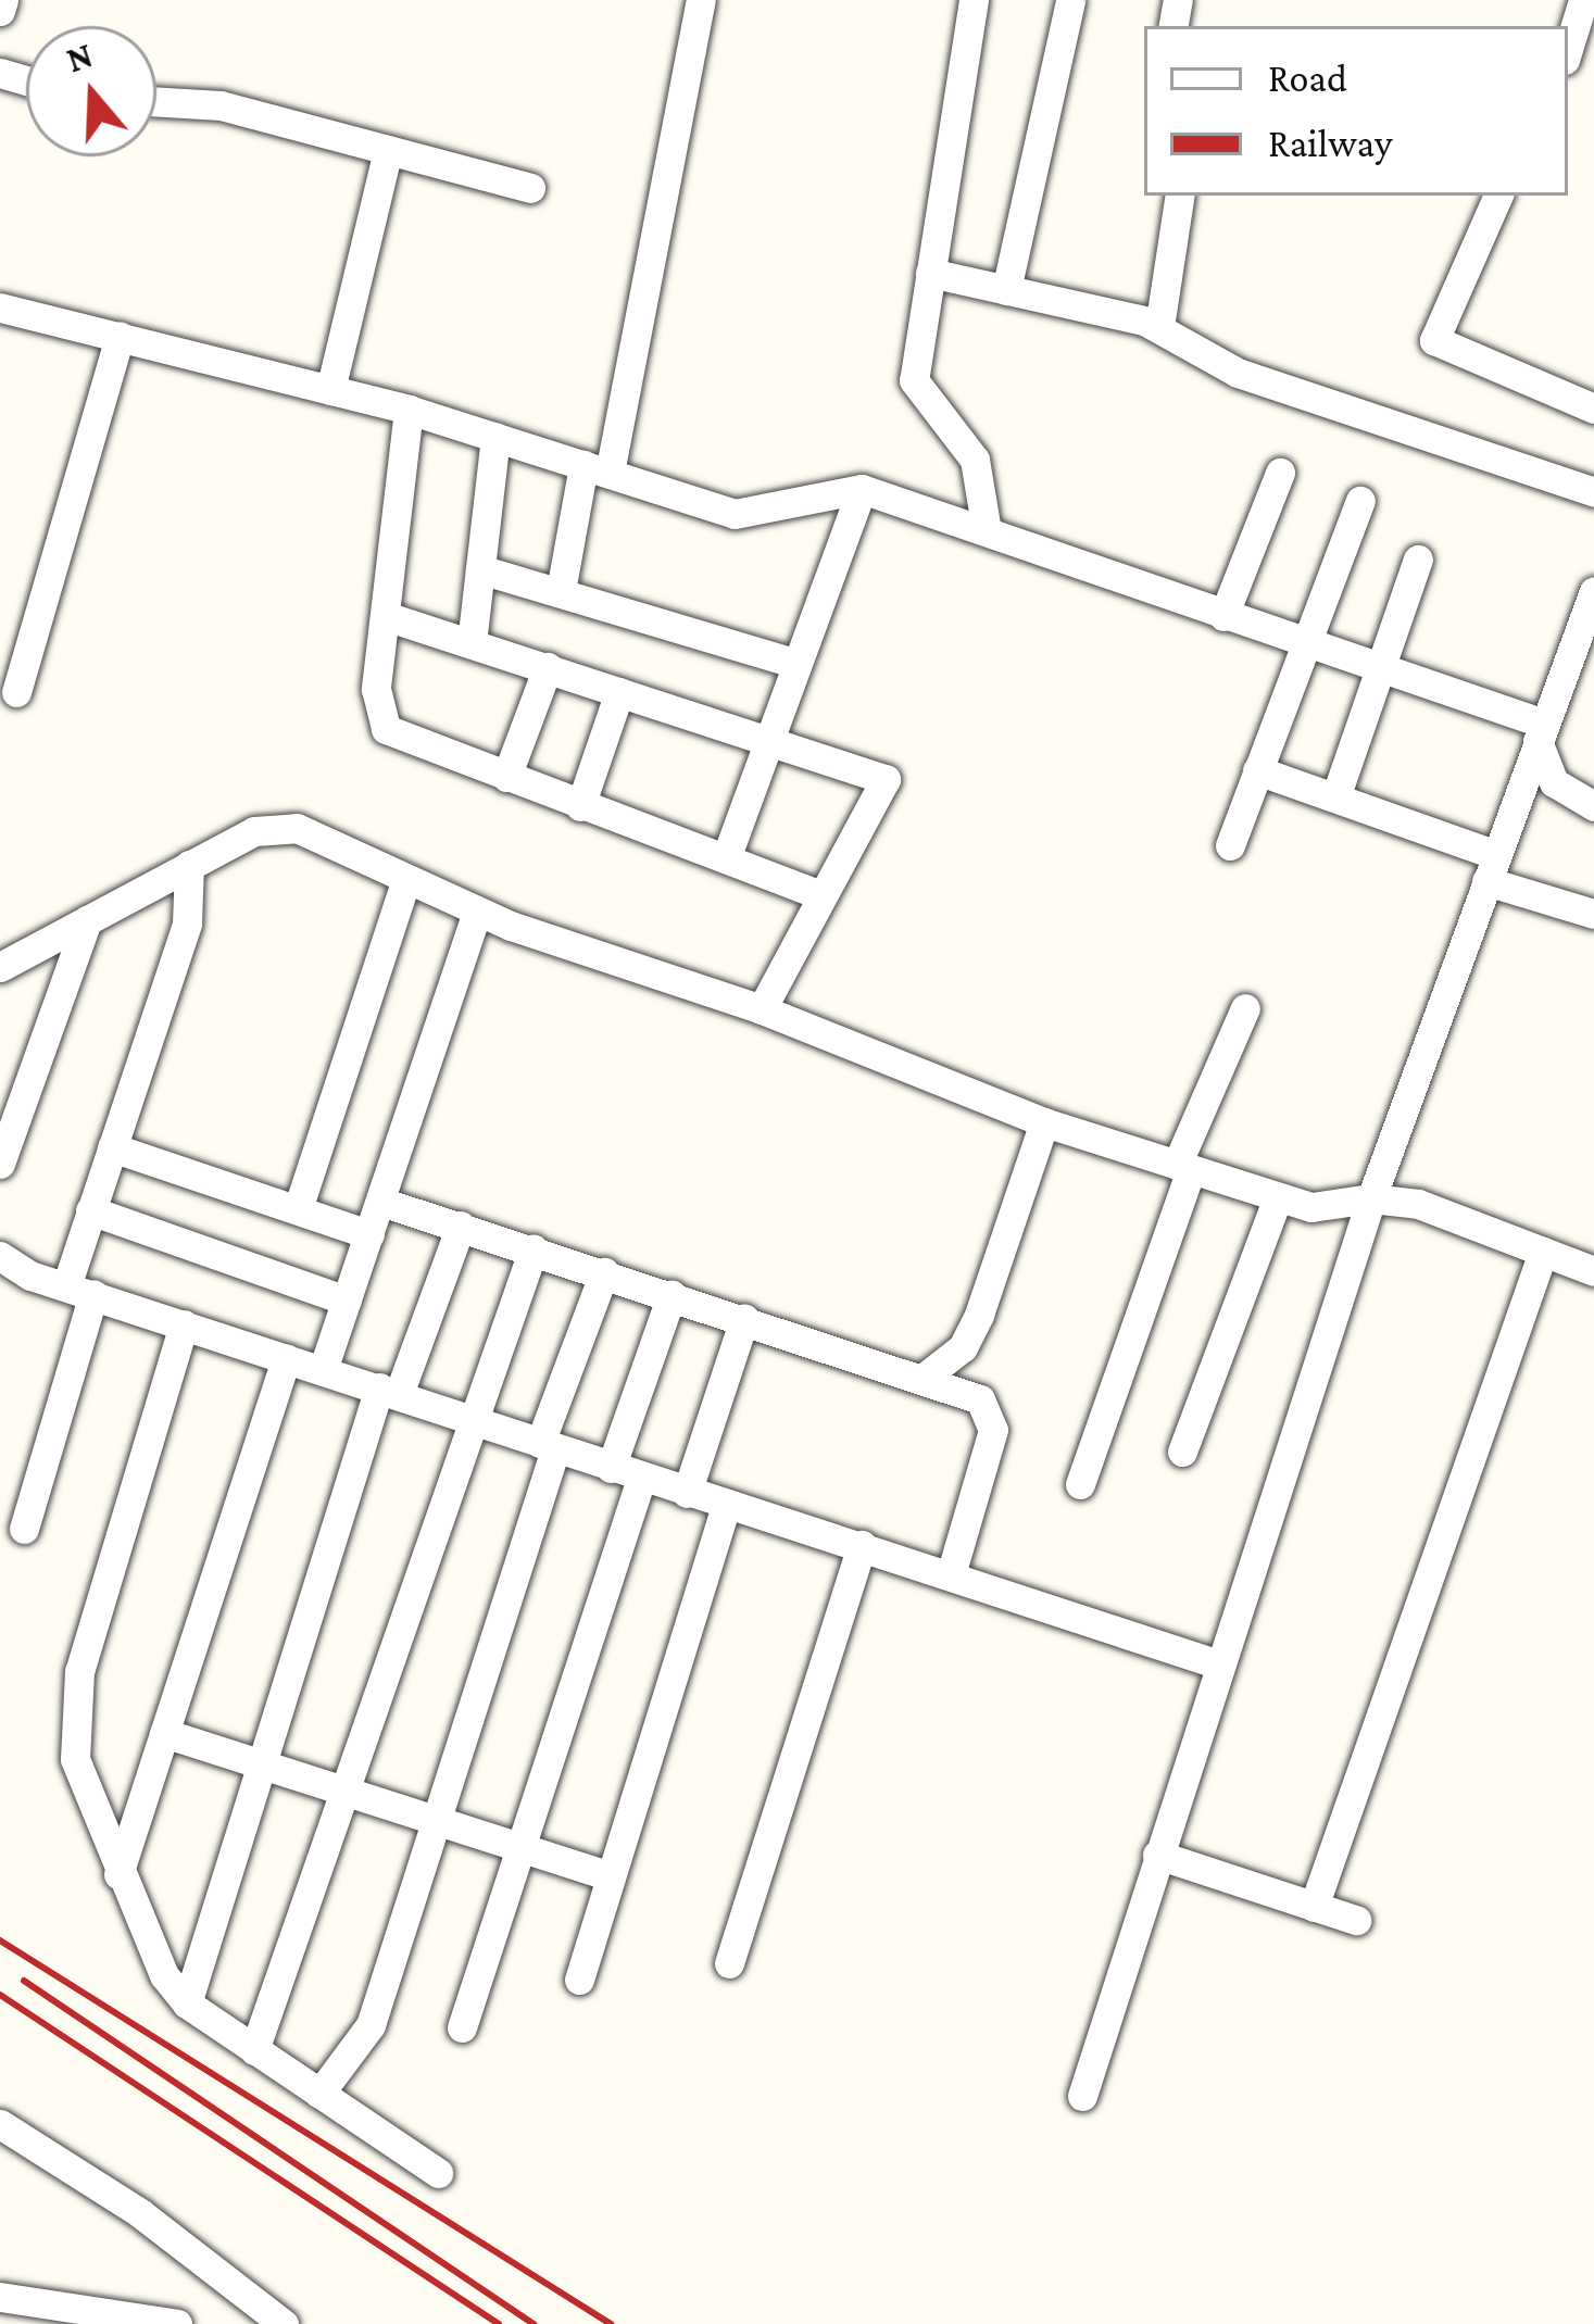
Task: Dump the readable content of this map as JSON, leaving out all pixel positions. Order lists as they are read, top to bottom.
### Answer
{
  "legend": ["Road", "Railway"],
  "north": "top"
}
